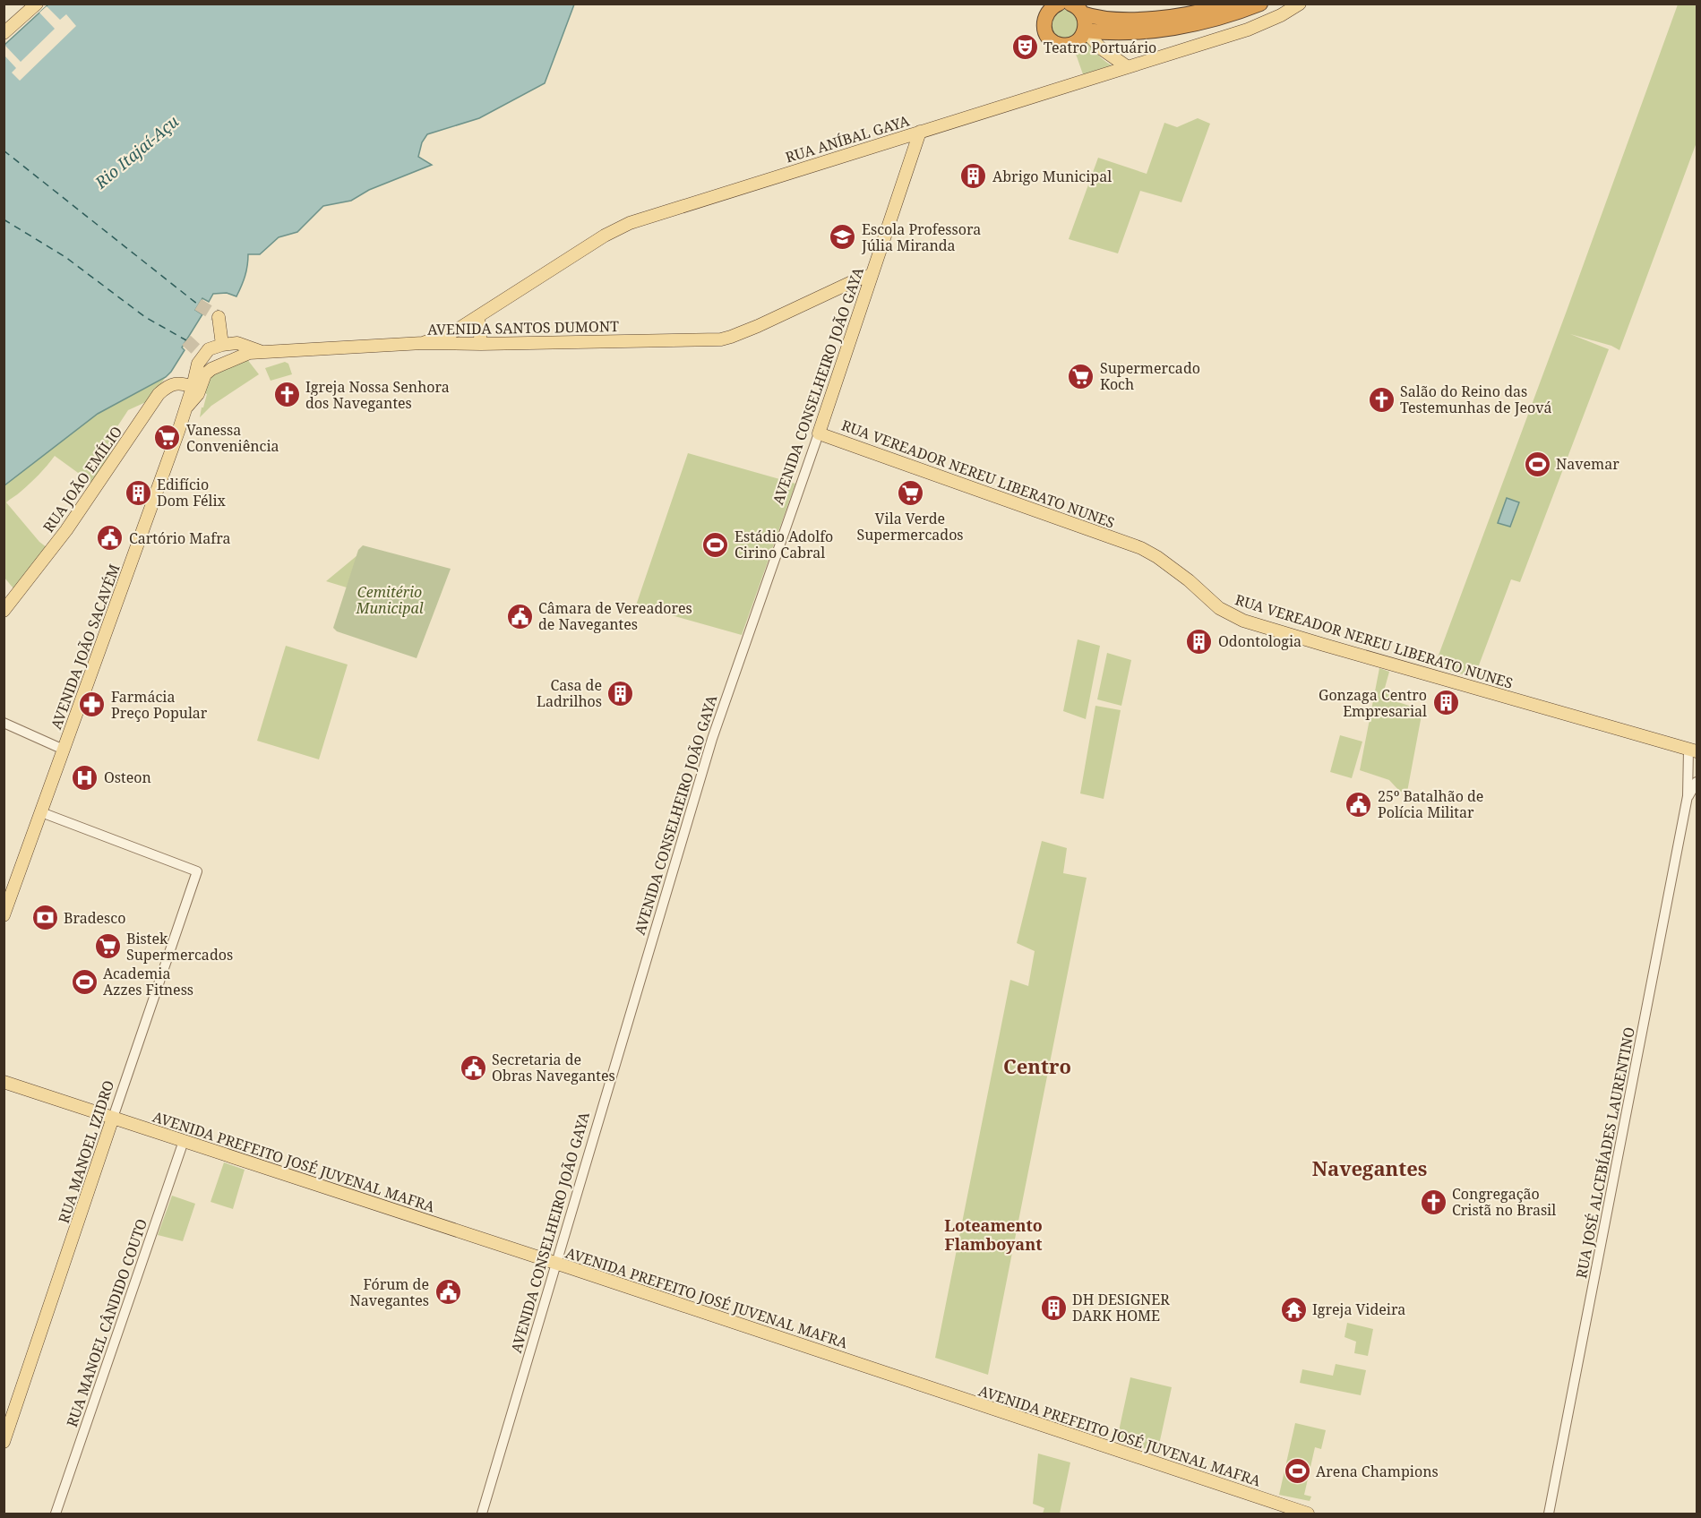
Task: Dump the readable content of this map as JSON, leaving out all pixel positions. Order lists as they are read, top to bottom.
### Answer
{
  "streets": {
    "main road": [
      "RUA ANÍBAL GAYA",
      "AVENIDA SANTOS DUMONT",
      "AVENIDA CONSELHEIRO JOÃO GAYA",
      "RUA VEREADOR NEREU LIBERATO NUNES",
      "RUA JOÃO EMÍLIO",
      "AVENIDA JOÃO SACAVÉM",
      "RUA MANOEL IZIDRO",
      "AVENIDA PREFEITO JOSÉ JUVENAL MAFRA"
    ],
    "street": ["RUA JOSÉ ALCEBÍADES LAURENTINO", "RUA MANOEL CÂNDIDO COUTO"]
  },
  "crossings": [
    ["RUA ANÍBAL GAYA", "AVENIDA SANTOS DUMONT"],
    ["RUA ANÍBAL GAYA", "AVENIDA CONSELHEIRO JOÃO GAYA"],
    ["AVENIDA SANTOS DUMONT", "AVENIDA CONSELHEIRO JOÃO GAYA"],
    ["AVENIDA SANTOS DUMONT", "AVENIDA JOÃO SACAVÉM"],
    ["AVENIDA CONSELHEIRO JOÃO GAYA", "RUA VEREADOR NEREU LIBERATO NUNES"],
    ["AVENIDA CONSELHEIRO JOÃO GAYA", "AVENIDA PREFEITO JOSÉ JUVENAL MAFRA"],
    ["RUA VEREADOR NEREU LIBERATO NUNES", "RUA JOSÉ ALCEBÍADES LAURENTINO"],
    ["RUA JOÃO EMÍLIO", "AVENIDA JOÃO SACAVÉM"],
    ["AVENIDA JOÃO SACAVÉM", "RUA MANOEL IZIDRO"],
    ["RUA MANOEL IZIDRO", "AVENIDA PREFEITO JOSÉ JUVENAL MAFRA"],
    ["AVENIDA PREFEITO JOSÉ JUVENAL MAFRA", "RUA MANOEL CÂNDIDO COUTO"]
  ],
  "districts": ["Centro", "Navegantes", "Loteamento Flamboyant"],
  "water": ["Rio Itajaí-Açu"],
  "parks": ["Cemitério Municipal"],
  "places": {
    "theatre": ["Teatro Portuário"],
    "building": [
      "Abrigo Municipal",
      "Edifício Dom Félix",
      "Odontologia",
      "Casa de Ladrilhos",
      "Gonzaga Centro Empresarial",
      "DH DESIGNER DARK HOME"
    ],
    "school or university": ["Escola Professora Júlia Miranda"],
    "supermarket": [
      "Supermercado Koch",
      "Vanessa Conveniência",
      "Vila Verde Supermercados",
      "Bistek Supermercados"
    ],
    "church": ["Igreja Nossa Senhora dos Navegantes", "Salão do Reino das Testemunhas de Jeová", "Congregação Cristã no Brasil"],
    "sports": [
      "Navemar",
      "Estádio Adolfo Cirino Cabral",
      "Academia Azzes Fitness",
      "Arena Champions"
    ],
    "public building": [
      "Cartório Mafra",
      "Câmara de Vereadores de Navegantes",
      "25º Batalhão de Polícia Militar",
      "Secretaria de Obras Navegantes",
      "Fórum de Navegantes"
    ],
    "pharmacy": ["Farmácia Preço Popular"],
    "hospital": ["Osteon"],
    "bank": ["Bradesco"],
    "temple": ["Igreja Videira"]
  }
}
